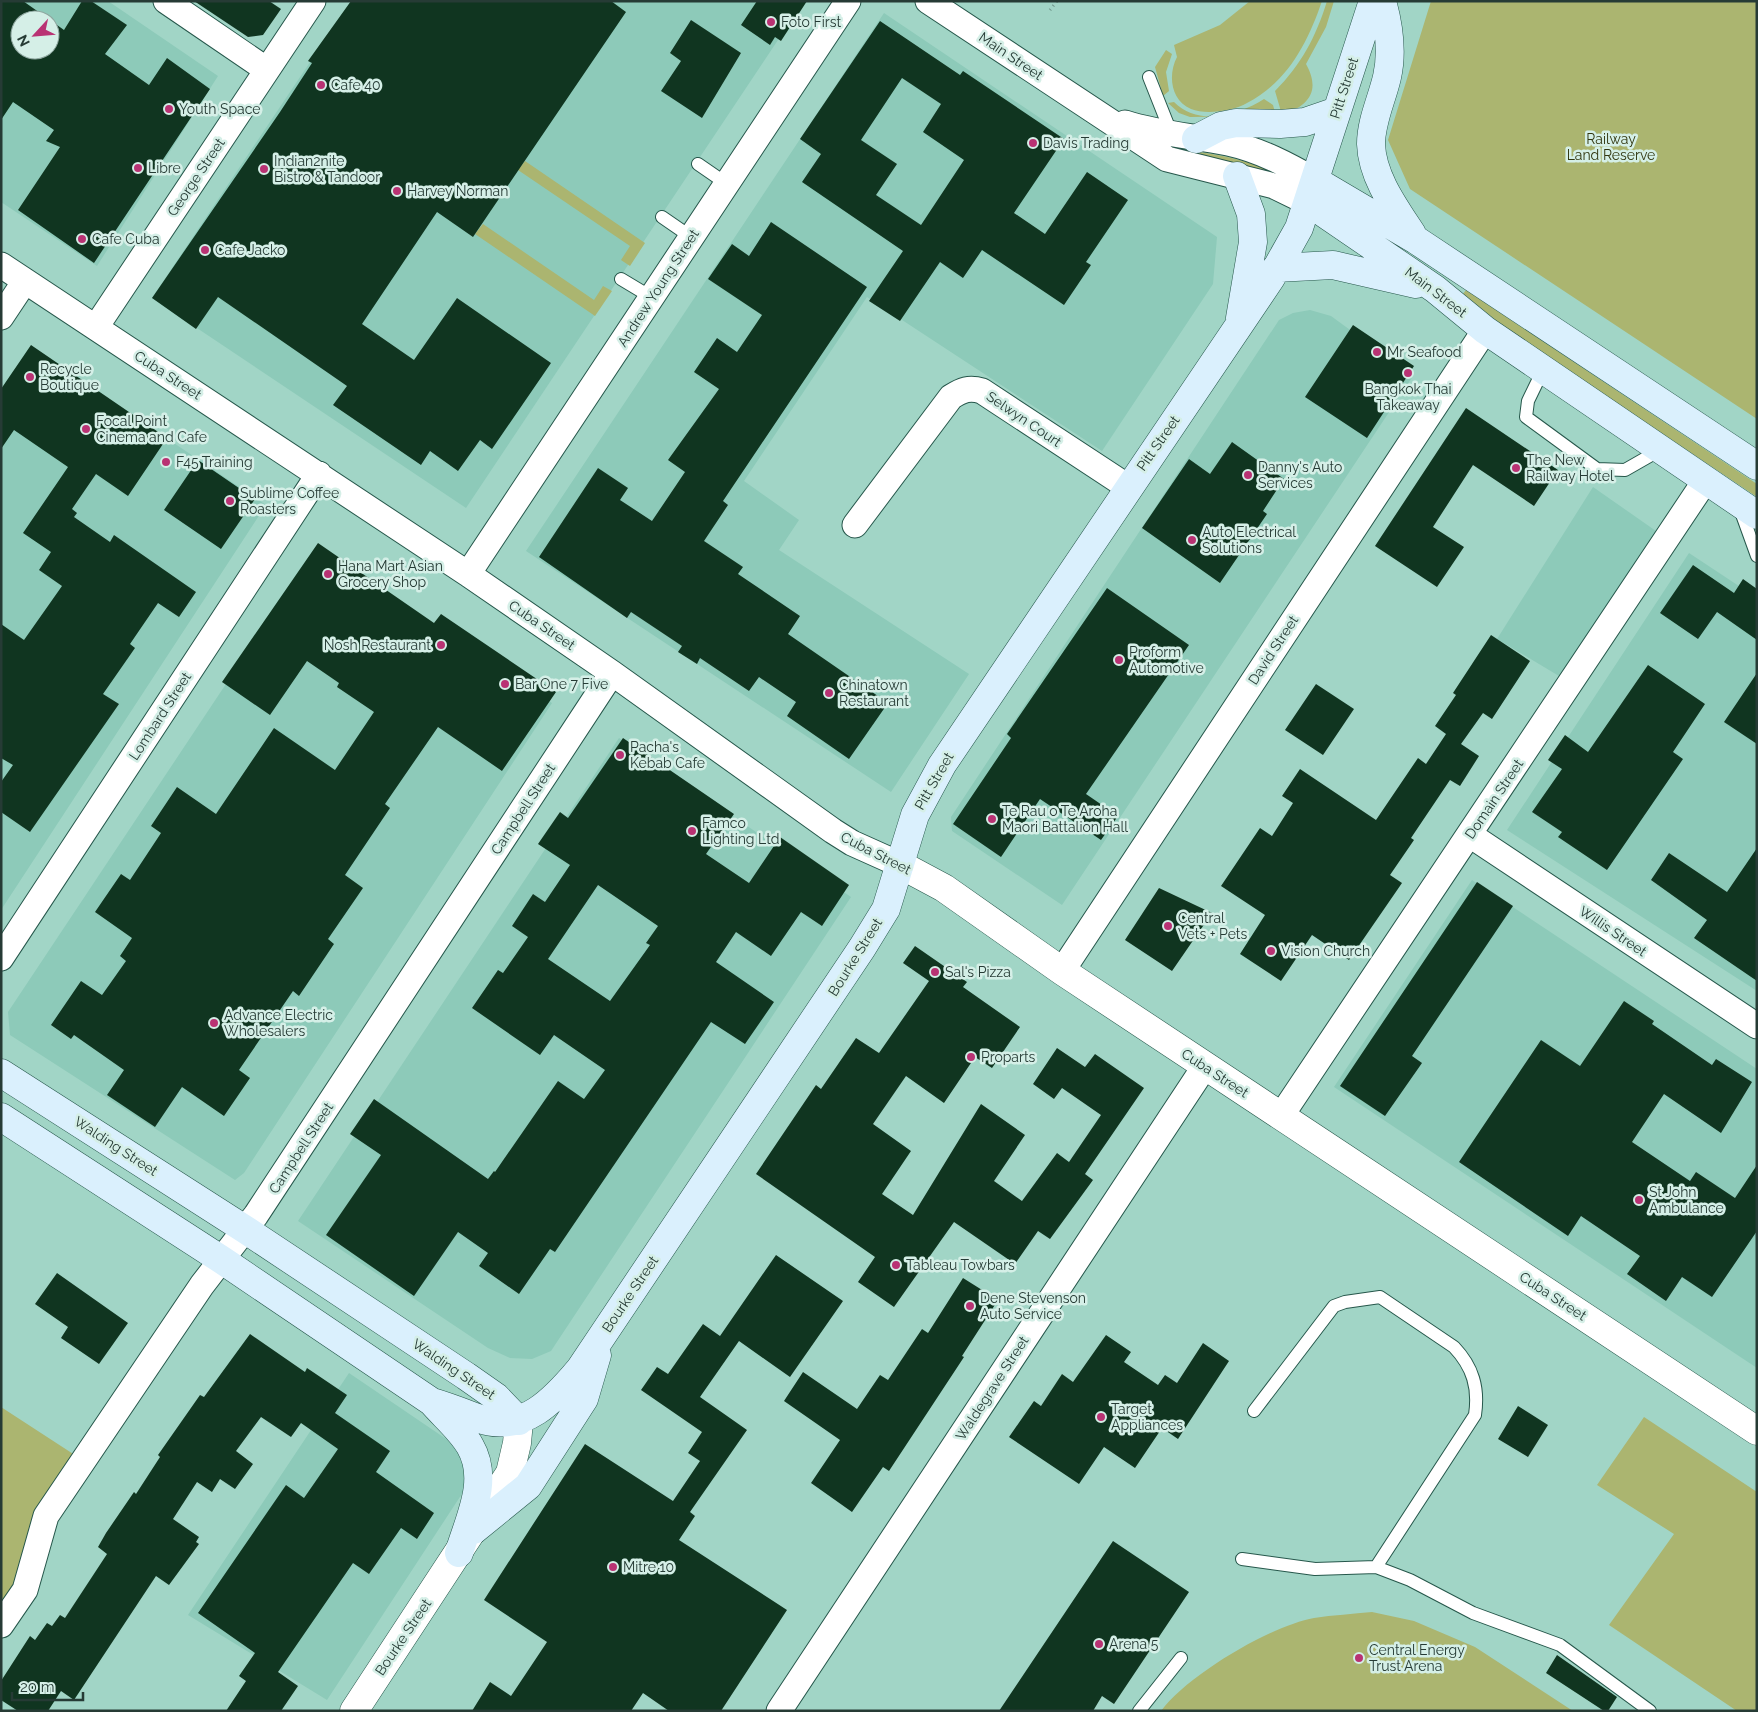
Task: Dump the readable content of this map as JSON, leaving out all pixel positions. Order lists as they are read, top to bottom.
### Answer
{
  "streets": {
    "main road": [
      "Main Street",
      "Pitt Street",
      "Bourke Street",
      "Walding Street"
    ],
    "street": [
      "George Street",
      "Andrew Young Street",
      "Cuba Street",
      "Selwyn Court",
      "David Street",
      "Lombard Street",
      "Domain Street",
      "Campbell Street",
      "Willis Street",
      "Waldegrave Street"
    ]
  },
  "crossings": [
    ["Main Street", "Pitt Street"],
    ["Main Street", "David Street"],
    ["Main Street", "Domain Street"],
    ["Pitt Street", "Cuba Street"],
    ["Pitt Street", "Selwyn Court"],
    ["Pitt Street", "Bourke Street"],
    ["George Street", "Cuba Street"],
    ["Andrew Young Street", "Cuba Street"],
    ["Cuba Street", "David Street"],
    ["Cuba Street", "Lombard Street"],
    ["Cuba Street", "Domain Street"],
    ["Cuba Street", "Campbell Street"],
    ["Cuba Street", "Bourke Street"],
    ["Cuba Street", "Waldegrave Street"],
    ["Domain Street", "Willis Street"],
    ["Campbell Street", "Walding Street"],
    ["Bourke Street", "Walding Street"]
  ],
  "parks": ["Railway Land Reserve"],
  "places": [
    "Foto First",
    "Cafe 40",
    "Youth Space",
    "Davis Trading",
    "Libre",
    "Indian2nite Bistro & Tandoor",
    "Harvey Norman",
    "Cafe Cuba",
    "Cafe Jacko",
    "Mr Seafood",
    "Bangkok Thai Takeaway",
    "Recycle Boutique",
    "Focal Point Cinema and Cafe",
    "F45 Training",
    "The New Railway Hotel",
    "Danny's Auto Services",
    "Sublime Coffee Roasters",
    "Auto Electrical Solutions",
    "Hana Mart Asian Grocery Shop",
    "Nosh Restaurant",
    "Proform Automotive",
    "Bar One 7 Five",
    "Chinatown Restaurant",
    "Pacha's Kebab Cafe",
    "Te Rau o Te Aroha Maori Battalion Hall",
    "Famco Lighting Ltd",
    "Central Vets + Pets",
    "Vision Church",
    "Sal's Pizza",
    "Advance Electric Wholesalers",
    "Proparts",
    "St John Ambulance",
    "Tableau Towbars",
    "Dene Stevenson Auto Service",
    "Target Appliances",
    "Mitre 10",
    "Arena 5",
    "Central Energy Trust Arena"
  ],
  "scale_bar": "20 m",
  "north": "bottom left"
}
